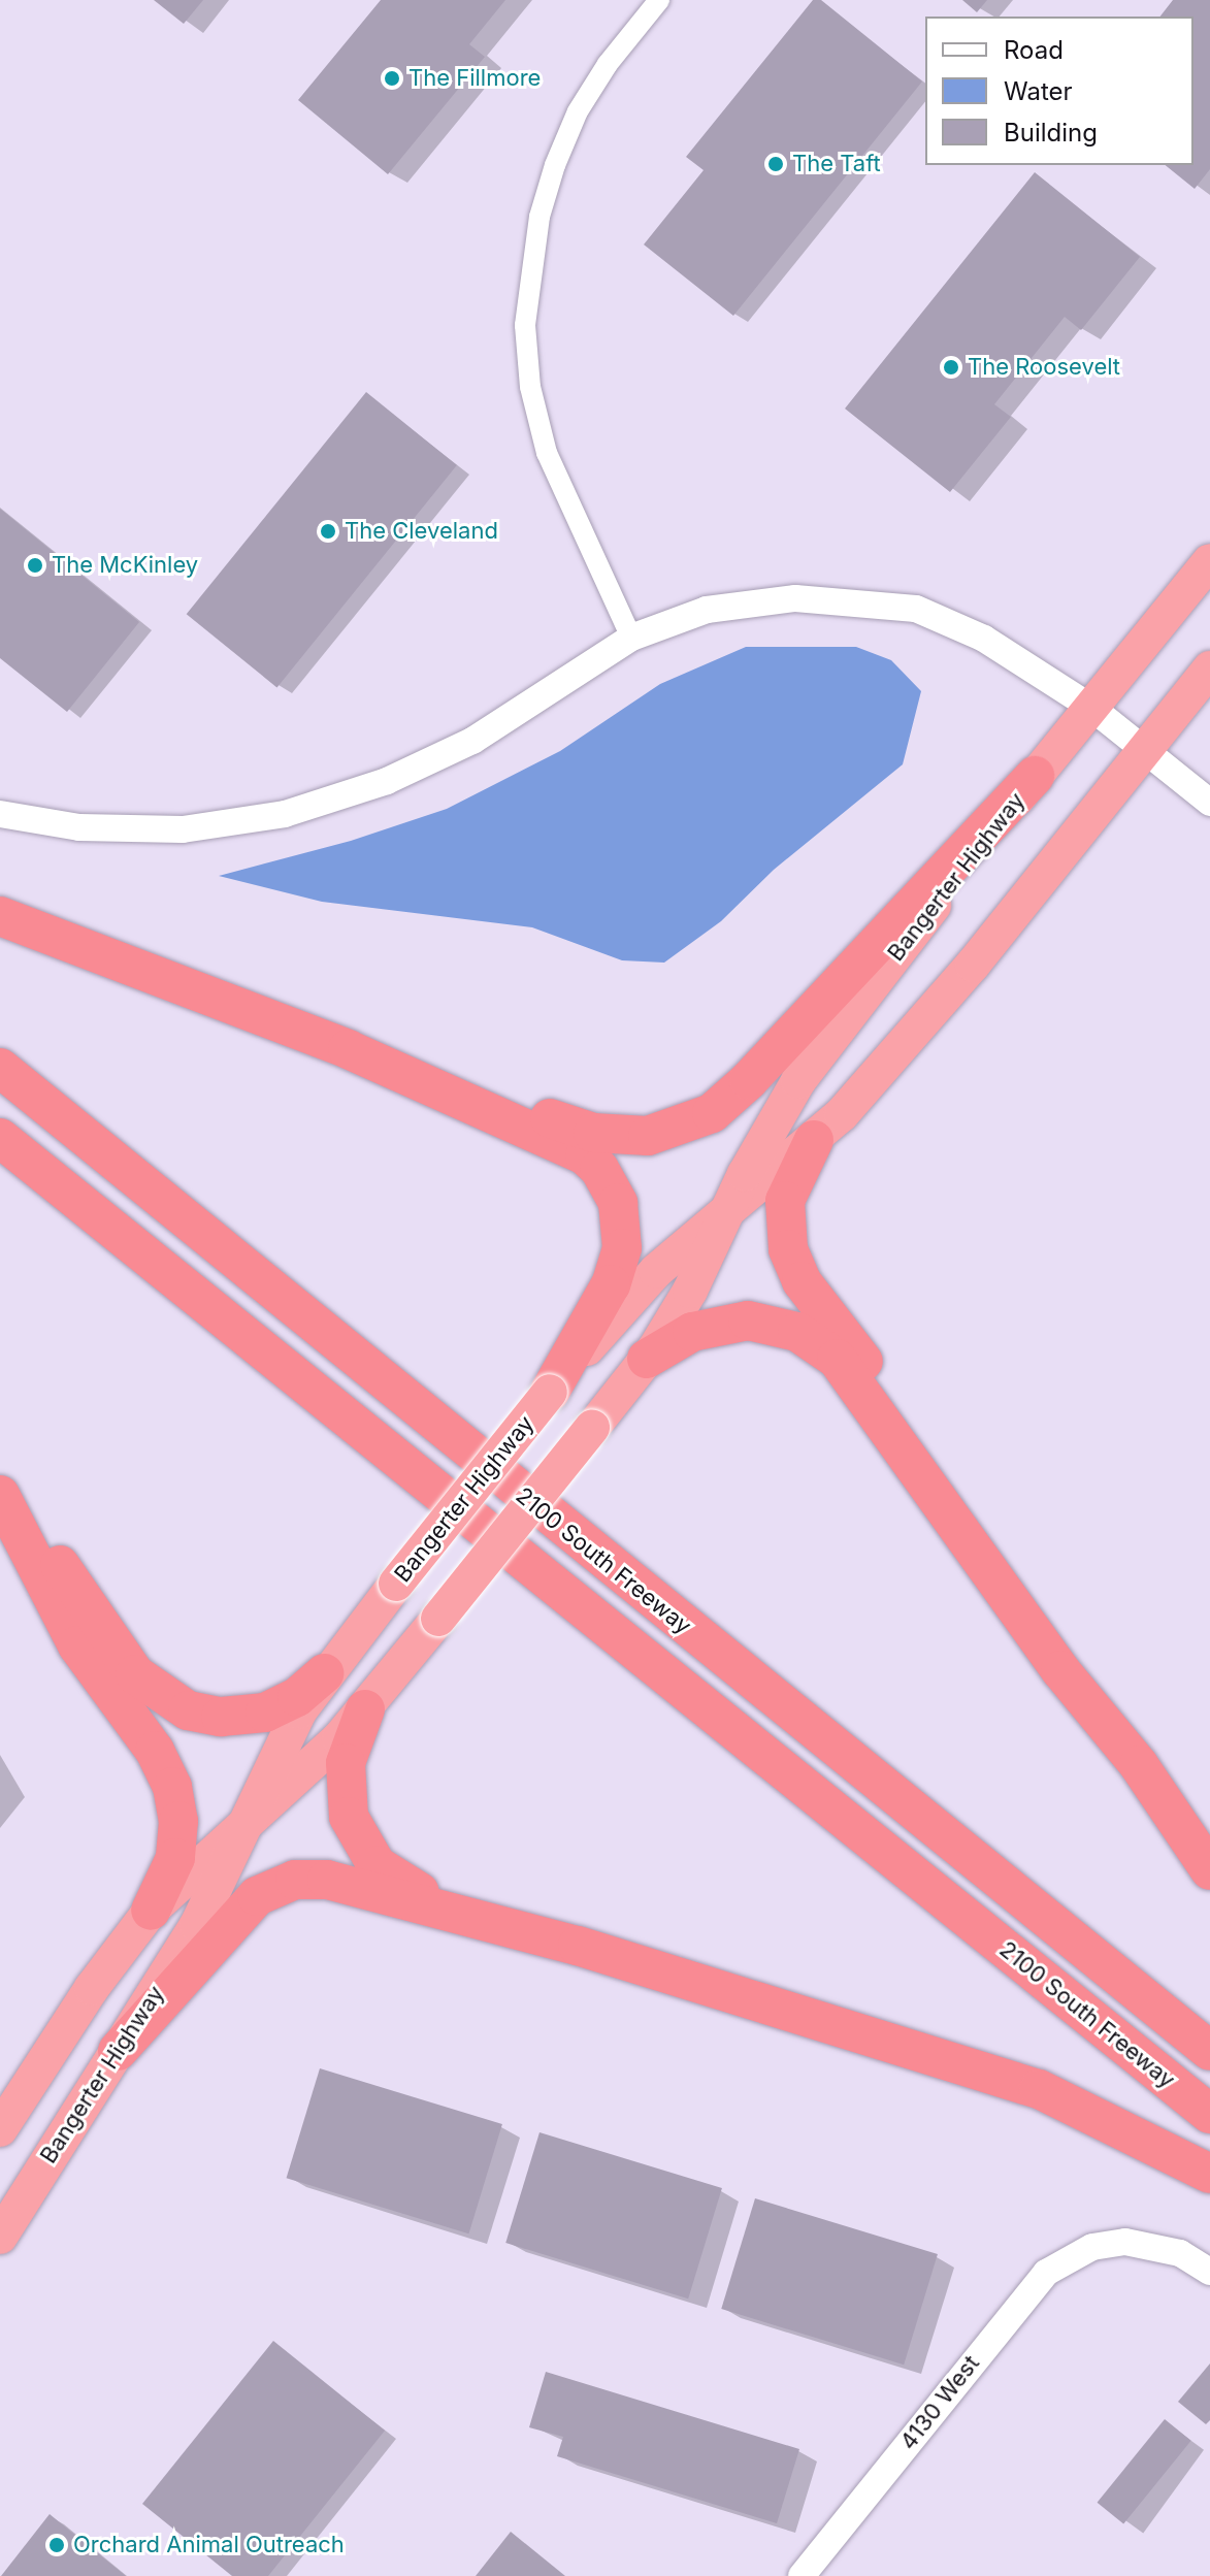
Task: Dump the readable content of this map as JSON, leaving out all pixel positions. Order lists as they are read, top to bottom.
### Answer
{
  "streets": {
    "highway": ["Bangerter Highway", "2100 South Freeway"],
    "street": ["4130 West"]
  },
  "places": [
    "The Fillmore",
    "The Taft",
    "The Roosevelt",
    "The Cleveland",
    "The McKinley",
    "Orchard Animal Outreach"
  ],
  "legend": ["Road", "Water", "Building"]
}
